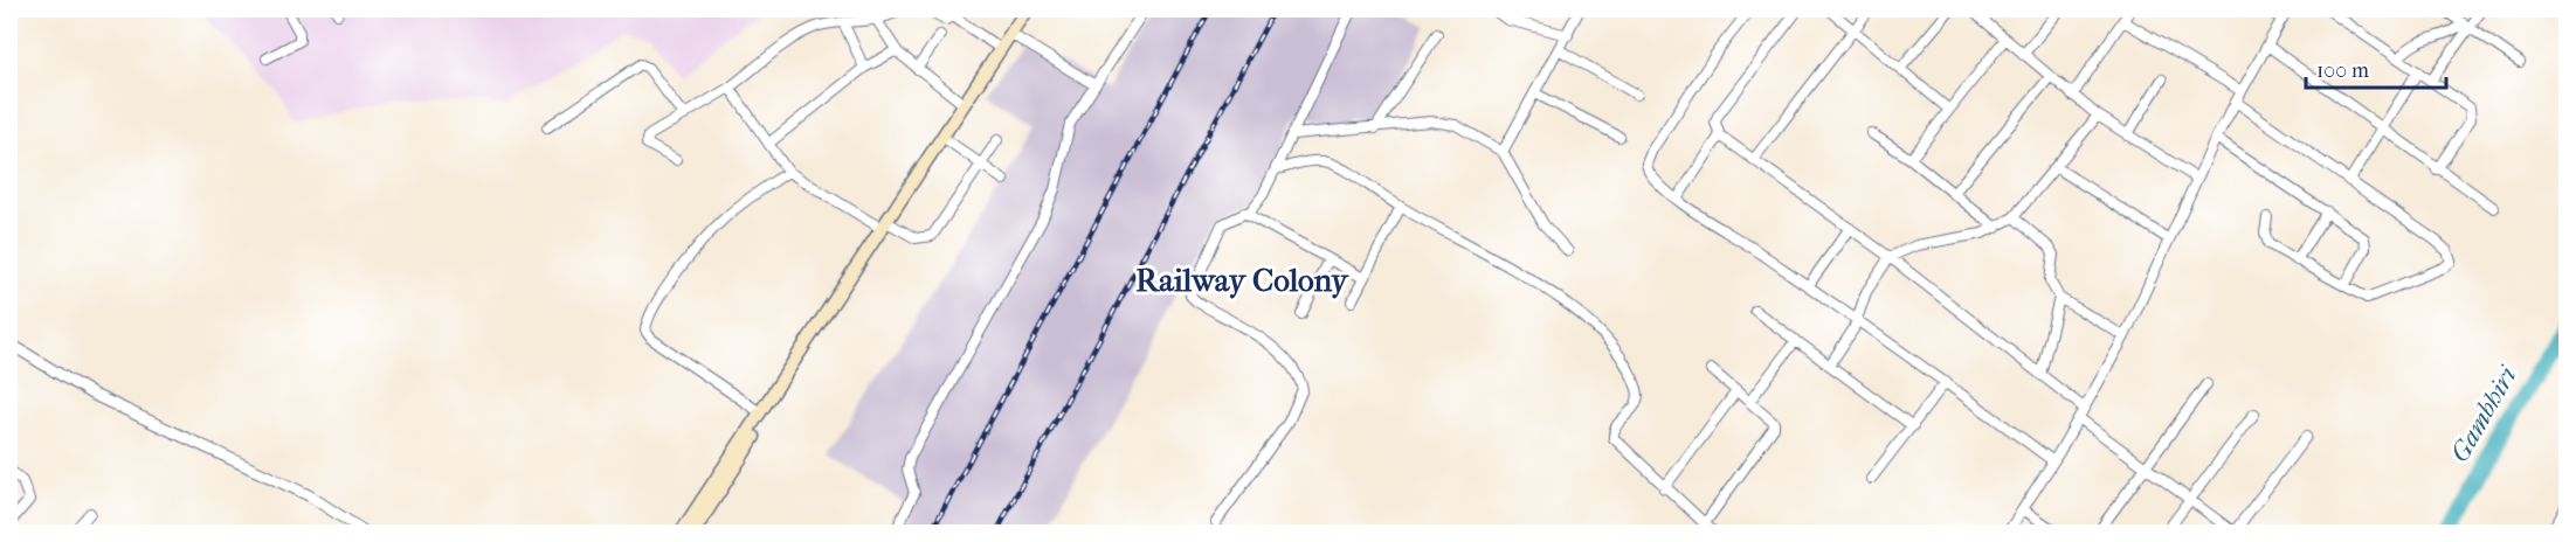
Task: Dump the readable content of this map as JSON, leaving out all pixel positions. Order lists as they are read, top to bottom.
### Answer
{
  "districts": ["Railway Colony"],
  "water": ["Gambhiri"],
  "scale_bar": "100 m"
}
